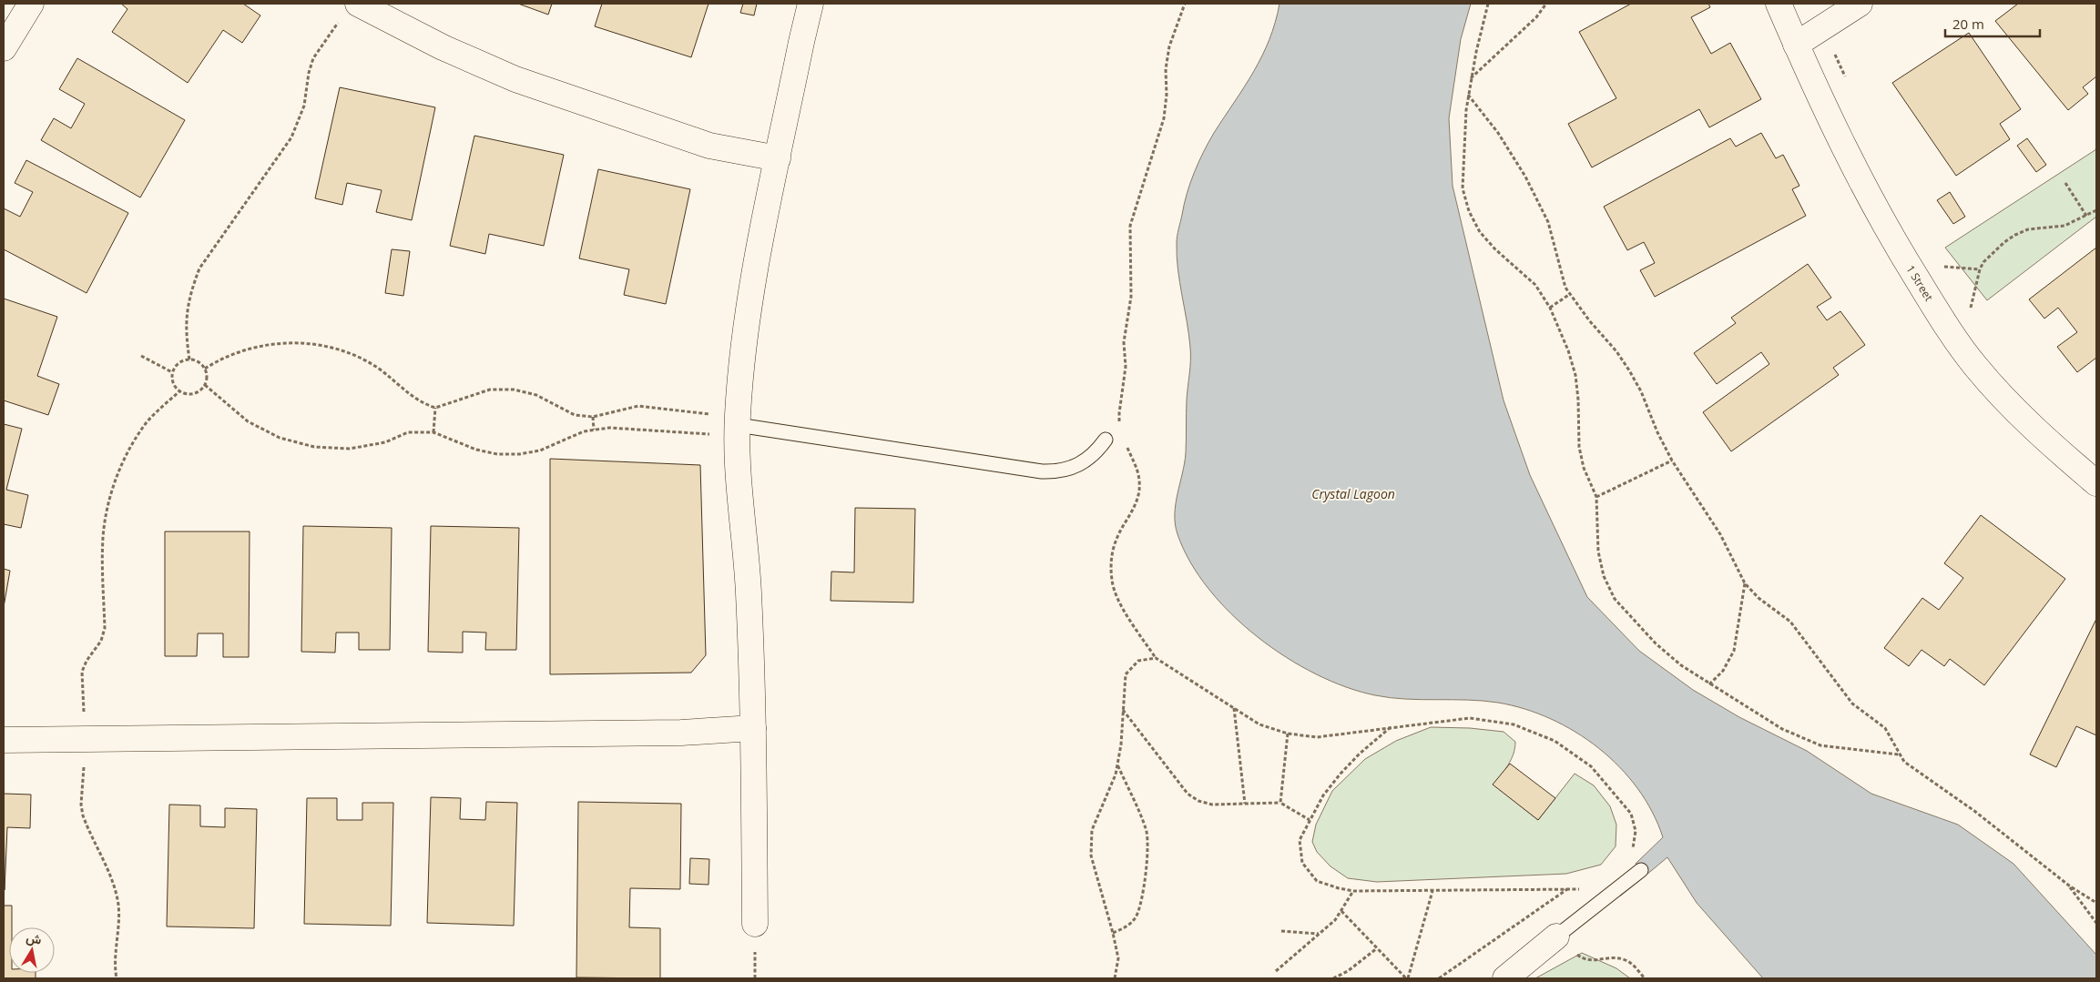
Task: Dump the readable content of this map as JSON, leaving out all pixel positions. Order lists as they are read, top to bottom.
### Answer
{
  "streets": {
    "street": ["1 Street"]
  },
  "water": ["Crystal Lagoon"],
  "scale_bar": "20 m",
  "north": "top"
}
